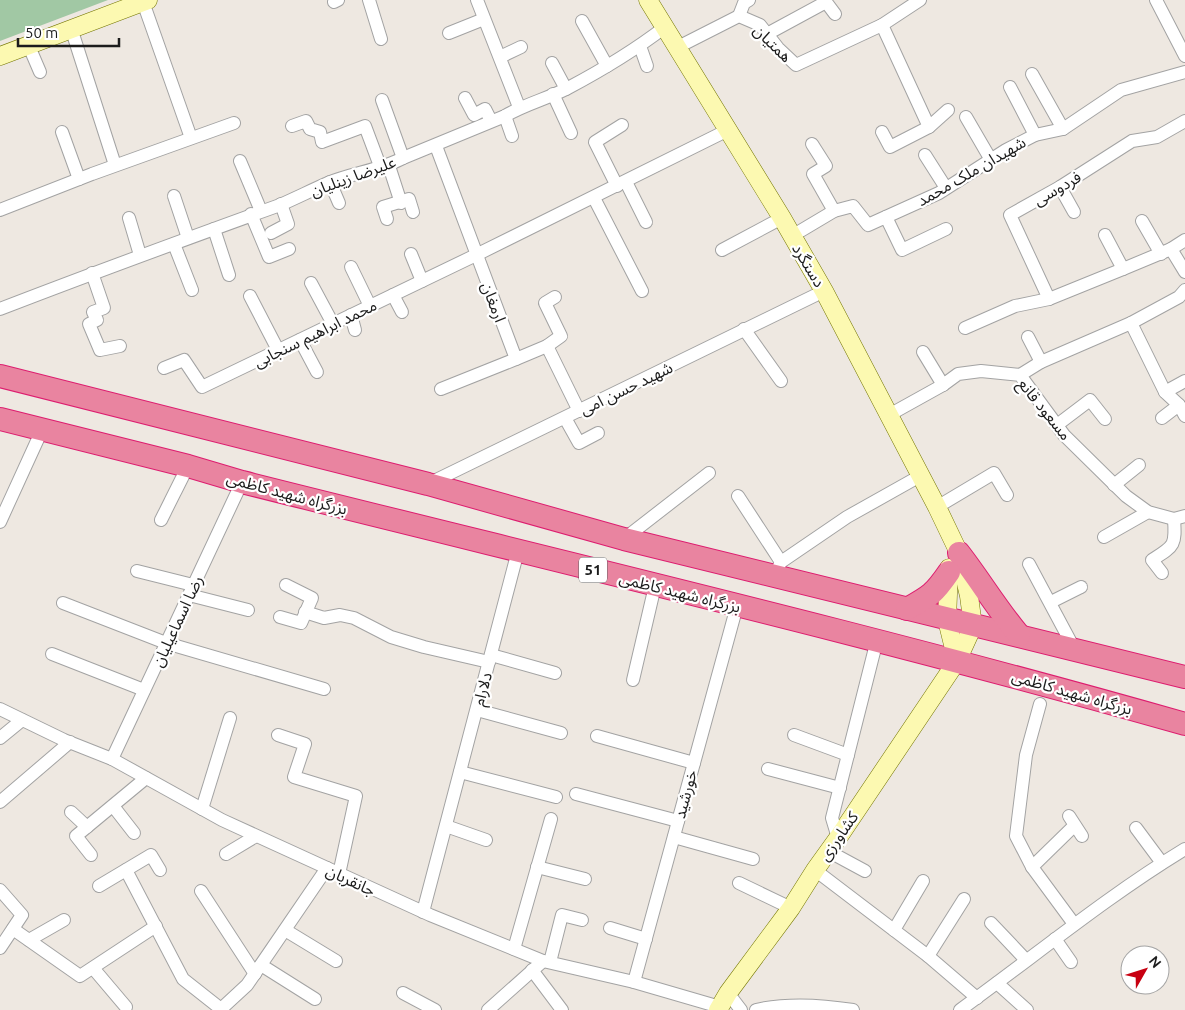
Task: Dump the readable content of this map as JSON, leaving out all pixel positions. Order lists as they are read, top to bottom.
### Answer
{
  "streets": {
    "highway": ["بزرگراه شهید کاظمی", "51"],
    "street": [
      "همتیان",
      "شهیدان ملک محمد",
      "علیرضا زینلیان",
      "فردوسی",
      "دستگرد",
      "ارمغان",
      "محمد ابراهیم سنجابی",
      "شهید حسن امی",
      "مسعود قانع",
      "رضا اسماعیلیان",
      "دلارام",
      "خورشید",
      "کشاورزی",
      "جانقربان"
    ]
  },
  "crossings": [
    ["همتیان", "دستگرد"],
    ["شهیدان ملک محمد", "دستگرد"],
    ["علیرضا زینلیان", "دستگرد"],
    ["علیرضا زینلیان", "ارمغان"],
    ["دستگرد", "محمد ابراهیم سنجابی"],
    ["دستگرد", "شهید حسن امی"],
    ["دستگرد", "مسعود قانع"],
    ["دستگرد", "بزرگراه شهید کاظمی"],
    ["دستگرد", "51"],
    ["دستگرد", "کشاورزی"],
    ["ارمغان", "محمد ابراهیم سنجابی"],
    ["شهید حسن امی", "51"],
    ["بزرگراه شهید کاظمی", "رضا اسماعیلیان"],
    ["بزرگراه شهید کاظمی", "دلارام"],
    ["بزرگراه شهید کاظمی", "خورشید"],
    ["بزرگراه شهید کاظمی", "کشاورزی"],
    ["51", "کشاورزی"],
    ["رضا اسماعیلیان", "جانقربان"],
    ["دلارام", "جانقربان"],
    ["خورشید", "جانقربان"],
    ["کشاورزی", "جانقربان"]
  ],
  "scale_bar": "50 m",
  "north": "top right"
}
